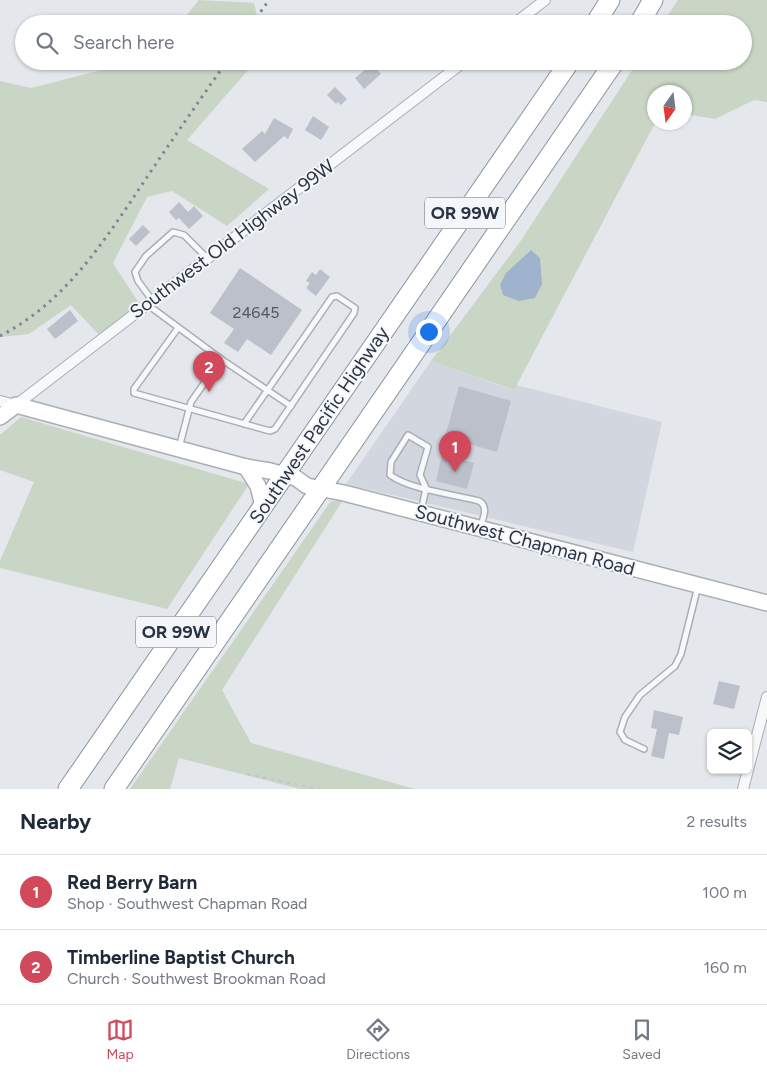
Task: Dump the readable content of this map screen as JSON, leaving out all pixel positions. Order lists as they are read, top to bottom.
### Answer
{
  "streets": {
    "highway": ["OR 99W", "Southwest Pacific Highway"],
    "street": ["Southwest Old Highway 99W", "Southwest Chapman Road"]
  },
  "crossings": [
    ["Southwest Old Highway 99W", "Southwest Chapman Road"],
    ["Southwest Pacific Highway", "Southwest Chapman Road"]
  ],
  "house_numbers": ["24645"],
  "north": "bottom",
  "page": {
    "search": "Search here",
    "pins": ["2", "1"],
    "heading": ["Nearby", "2 results"],
    "list": [
      {
        "mark": "1",
        "name": "Red Berry Barn",
        "note": "Shop · Southwest Chapman Road",
        "value": "100 m"
      },
      {
        "mark": "2",
        "name": "Timberline Baptist Church",
        "note": "Church · Southwest Brookman Road",
        "value": "160 m"
      }
    ],
    "nav": ["Map", "Directions", "Saved"]
  }
}
